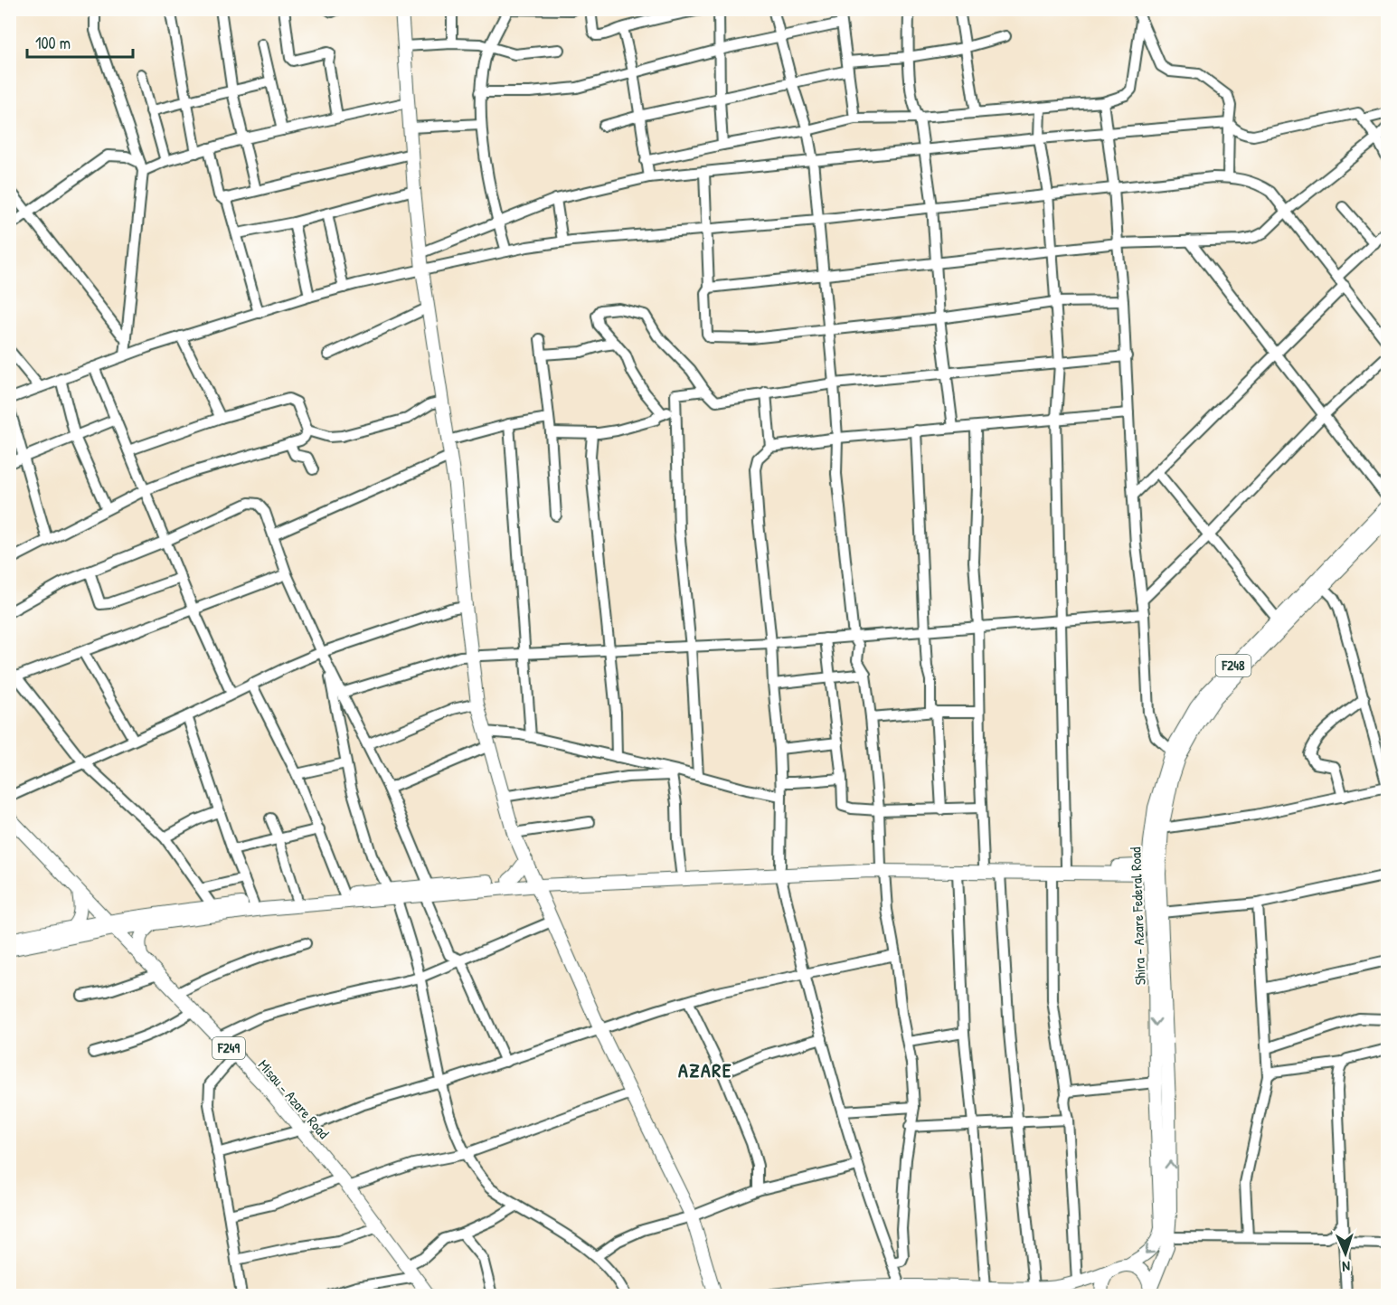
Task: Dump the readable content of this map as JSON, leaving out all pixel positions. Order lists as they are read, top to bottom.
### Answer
{
  "streets": {
    "main road": [
      "F248",
      "Shira - Azare Federal Road",
      "F249",
      "Misau - Azare Road"
    ]
  },
  "districts": ["AZARE"],
  "scale_bar": "100 m",
  "north": "bottom"
}
